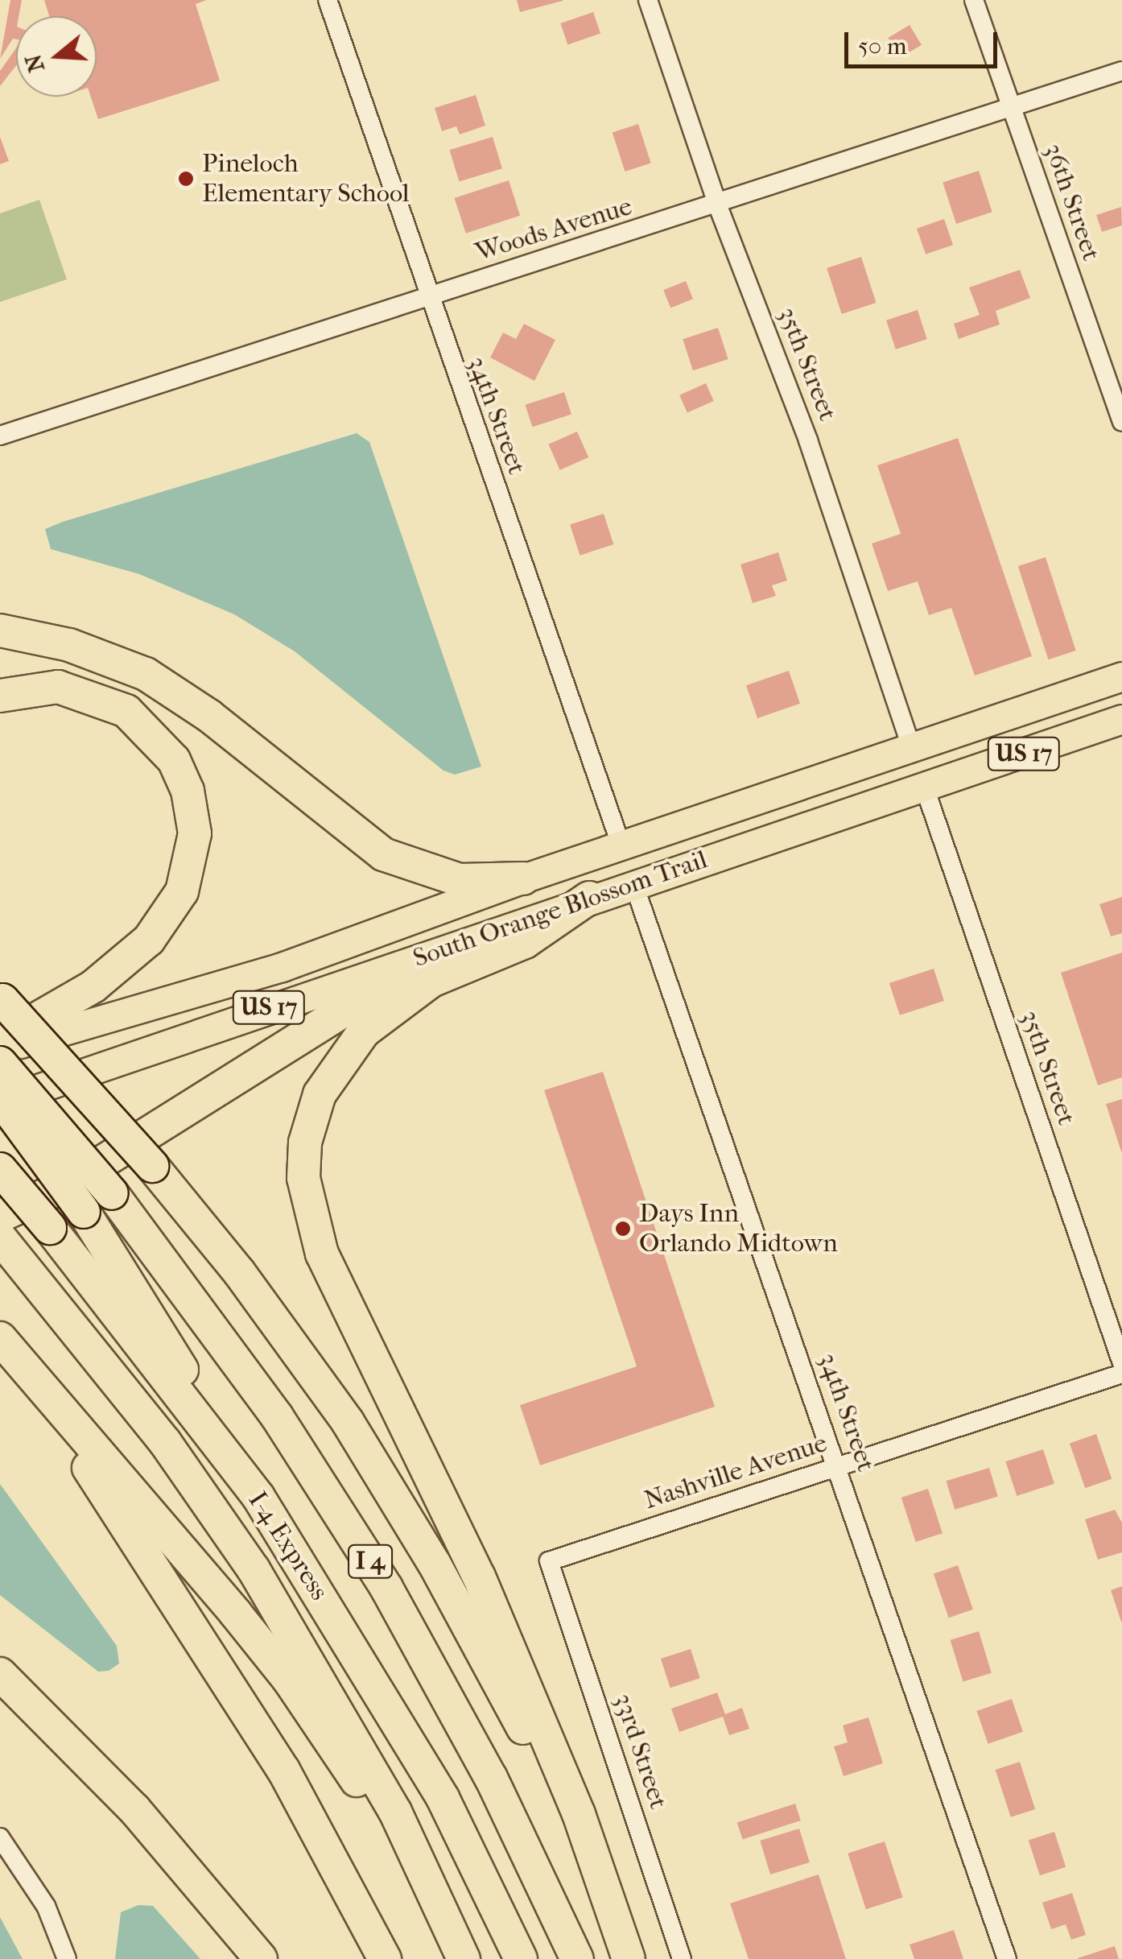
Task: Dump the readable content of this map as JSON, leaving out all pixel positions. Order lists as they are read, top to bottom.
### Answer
{
  "streets": {
    "highway": ["I-4 Express", "I 4"],
    "main road": ["US 17", "South Orange Blossom Trail"],
    "street": [
      "36th Street",
      "Woods Avenue",
      "35th Street",
      "34th Street",
      "Nashville Avenue",
      "33rd Street"
    ]
  },
  "crossings": [
    ["36th Street", "Woods Avenue"],
    ["Woods Avenue", "35th Street"],
    ["Woods Avenue", "34th Street"],
    ["35th Street", "South Orange Blossom Trail"],
    ["34th Street", "South Orange Blossom Trail"],
    ["34th Street", "Nashville Avenue"],
    ["Nashville Avenue", "33rd Street"]
  ],
  "places": ["Pineloch Elementary School", "Days Inn Orlando Midtown"],
  "scale_bar": "50 m",
  "north": "left"
}
